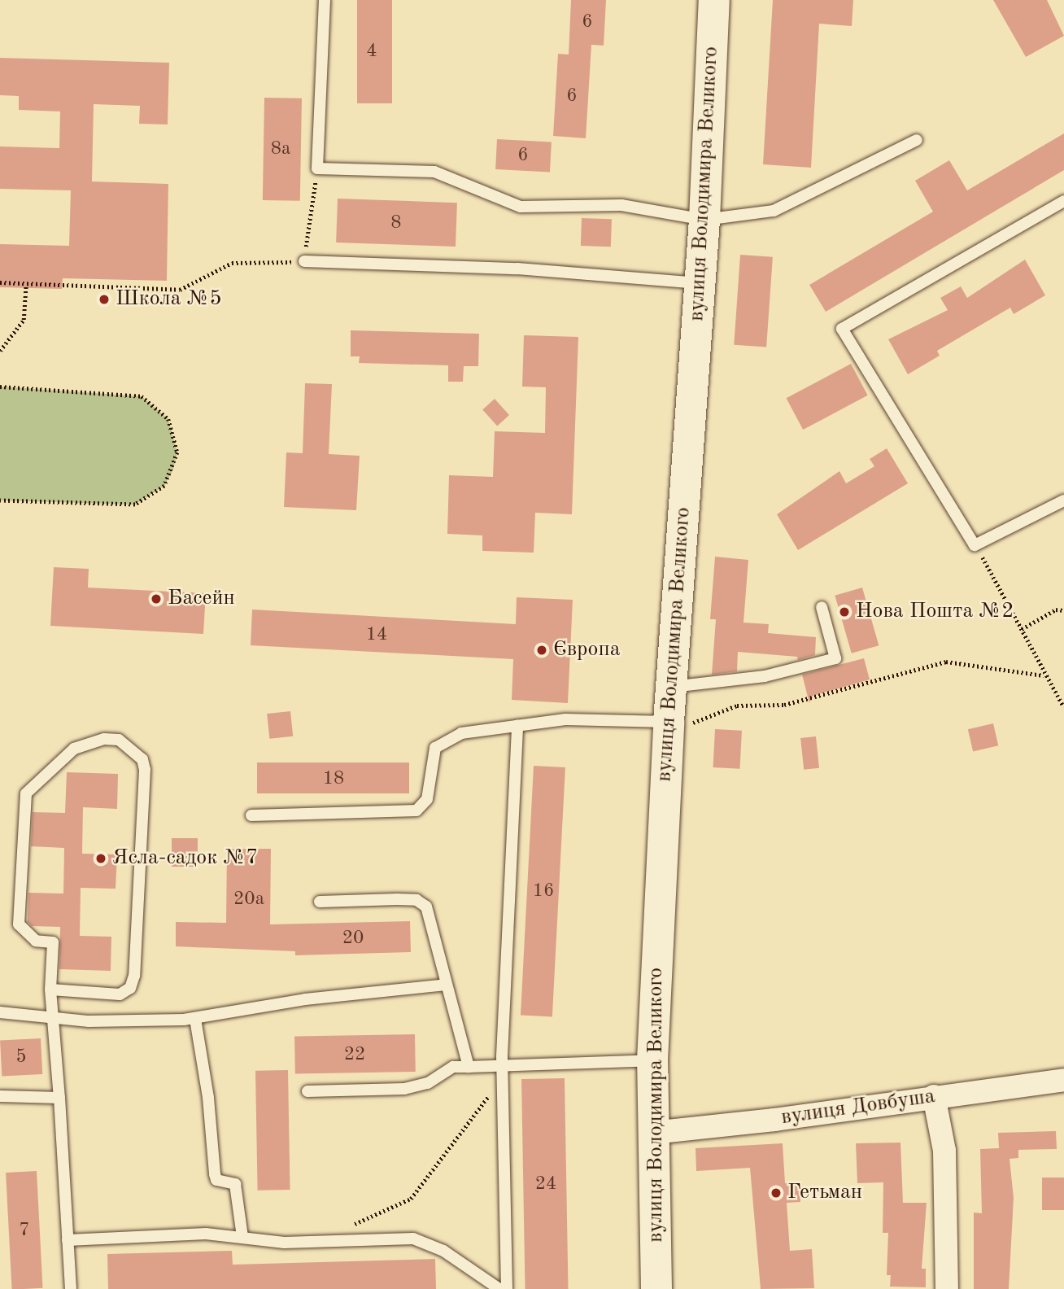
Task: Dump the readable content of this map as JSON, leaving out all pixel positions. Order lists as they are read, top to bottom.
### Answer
{
  "streets": {
    "main road": ["вулиця Володимира Великого"],
    "street": ["вулиця Довбуша"]
  },
  "crossings": [
    ["вулиця Володимира Великого", "вулиця Довбуша"]
  ],
  "places": [
    "Школа №5",
    "Басейн",
    "Нова Пошта №2",
    "Європа",
    "Ясла-садок №7",
    "Гетьман"
  ],
  "house_numbers": [
    "6",
    "4",
    "6",
    "8а",
    "6",
    "8",
    "14",
    "18",
    "16",
    "20а",
    "20",
    "22",
    "5",
    "24",
    "7"
  ]
}
